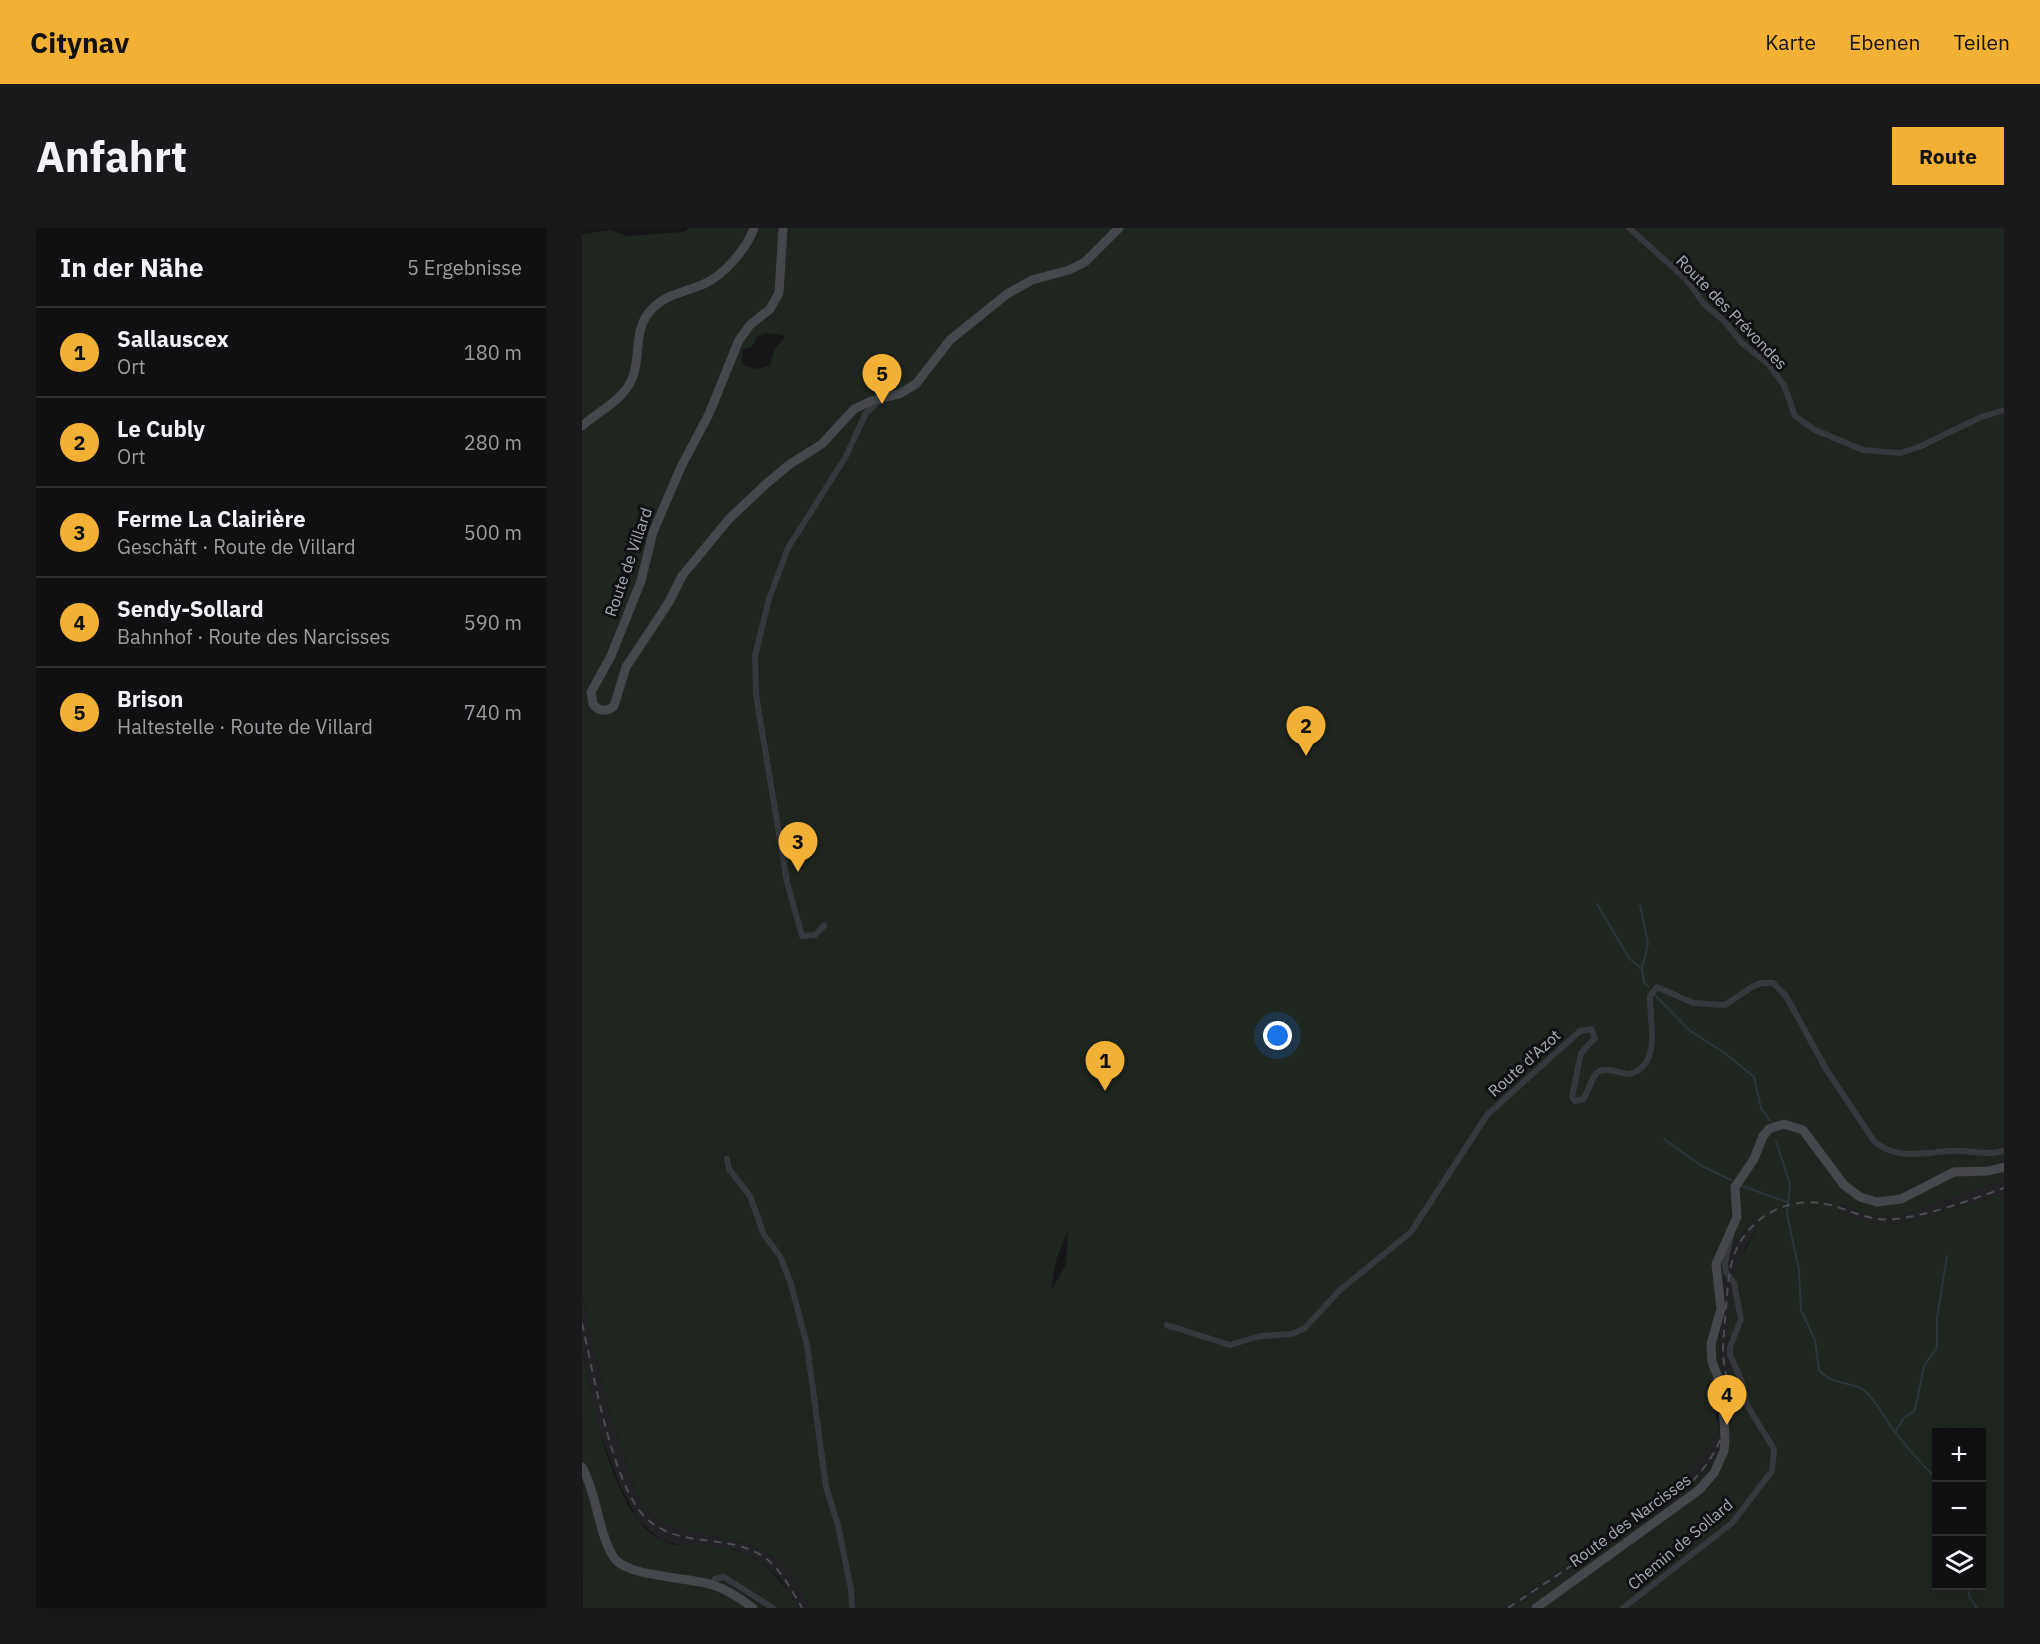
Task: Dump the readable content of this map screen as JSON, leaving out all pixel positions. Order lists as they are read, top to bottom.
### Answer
{
  "streets": {
    "street": [
      "Route des Prévondes",
      "Route de Villard",
      "Route d'Azot",
      "Route des Narcisses",
      "Chemin de Sollard"
    ]
  },
  "crossings": [
    ["Route des Narcisses", "Chemin de Sollard"]
  ],
  "page": {
    "header": "Citynav",
    "nav": ["Karte", "Ebenen", "Teilen"],
    "buttons": "Route",
    "title": "Anfahrt",
    "heading": ["In der Nähe", "5 Ergebnisse"],
    "list": [
      {
        "mark": "1",
        "name": "Sallauscex",
        "note": "Ort",
        "value": "180 m"
      },
      {
        "mark": "2",
        "name": "Le Cubly",
        "note": "Ort",
        "value": "280 m"
      },
      {
        "mark": "3",
        "name": "Ferme La Clairière",
        "note": "Geschäft · Route de Villard",
        "value": "500 m"
      },
      {
        "mark": "4",
        "name": "Sendy-Sollard",
        "note": "Bahnhof · Route des Narcisses",
        "value": "590 m"
      },
      {
        "mark": "5",
        "name": "Brison",
        "note": "Haltestelle · Route de Villard",
        "value": "740 m"
      }
    ],
    "pins": [
      "5",
      "2",
      "3",
      "1",
      "4"
    ],
    "map_buttons": ["+", "−"]
  }
}
